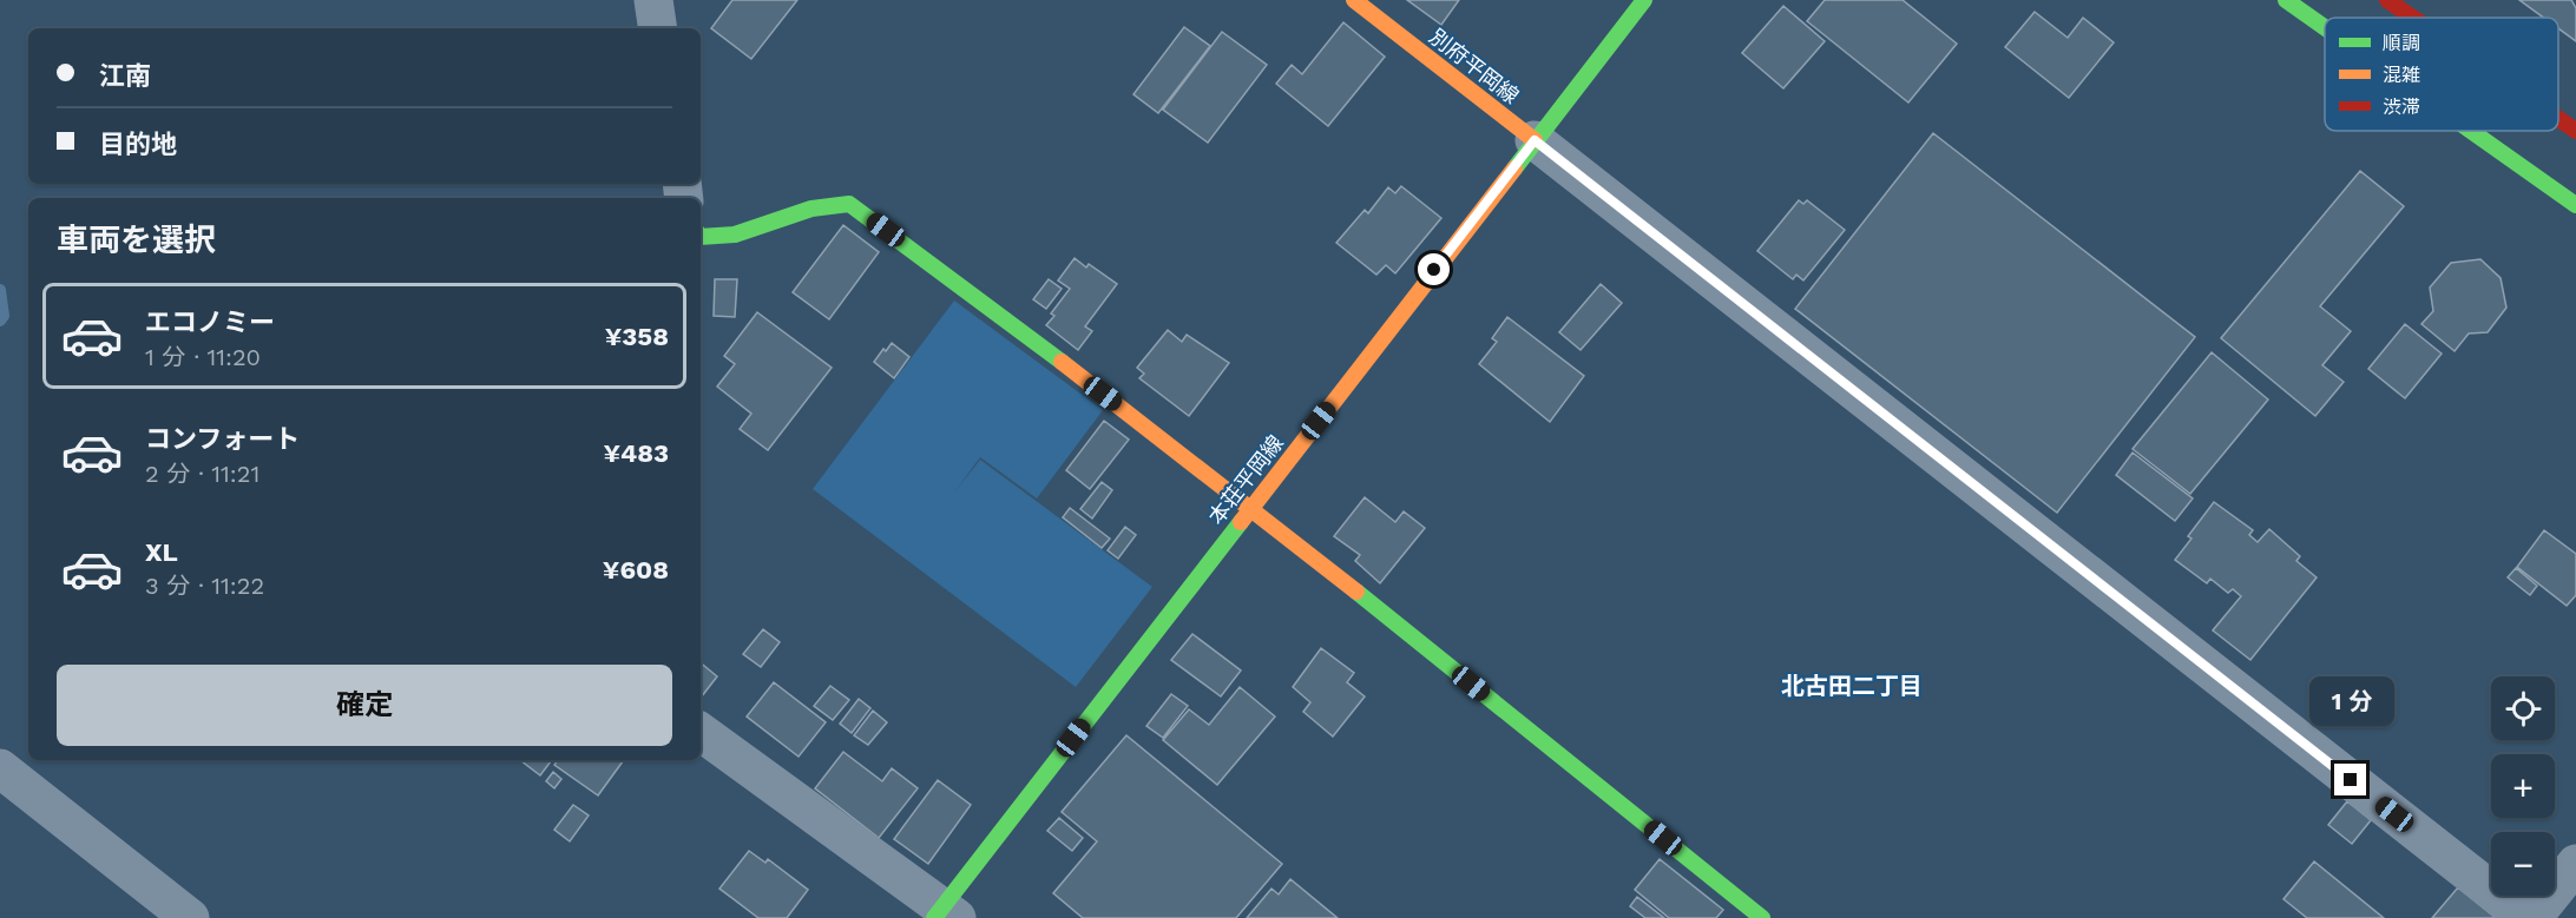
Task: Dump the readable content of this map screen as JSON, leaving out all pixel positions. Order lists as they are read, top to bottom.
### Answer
{
  "streets": {
    "main road": ["別府平岡線", "本荘平岡線"]
  },
  "crossings": [
    ["別府平岡線", "本荘平岡線"]
  ],
  "districts": ["北古田二丁目"],
  "legend": ["順調", "混雑", "渋滞"],
  "page": {
    "banner": ["江南", "目的地"],
    "heading": "車両を選択",
    "list": [
      {
        "name": "エコノミー",
        "note": "1 分 · 11:20",
        "value": "¥358"
      },
      {
        "name": "コンフォート",
        "note": "2 分 · 11:21",
        "value": "¥483"
      },
      {
        "name": "XL",
        "note": "3 分 · 11:22",
        "value": "¥608"
      }
    ],
    "buttons": "確定",
    "map_buttons": ["+", "−"],
    "bubble": "1 分"
  }
}
